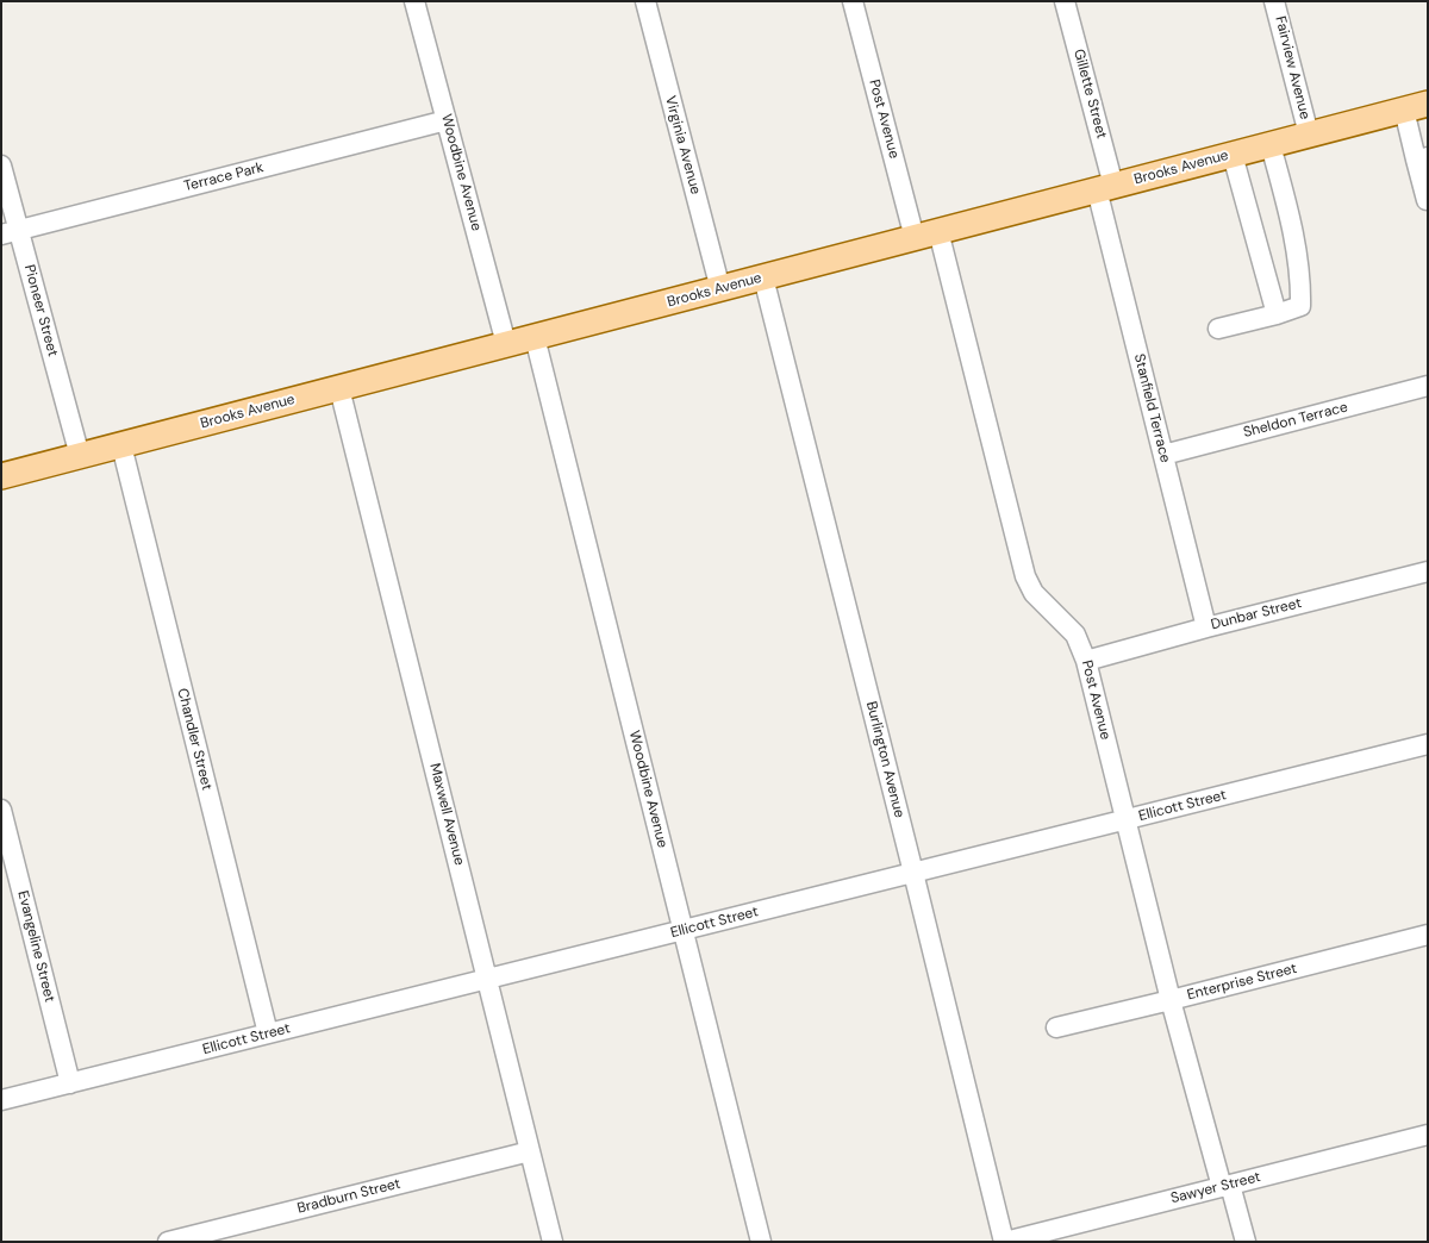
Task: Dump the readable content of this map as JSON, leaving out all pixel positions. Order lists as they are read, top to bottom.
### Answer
{
  "streets": {
    "main road": ["Brooks Avenue"],
    "street": [
      "Fairview Avenue",
      "Gillette Street",
      "Post Avenue",
      "Virginia Avenue",
      "Woodbine Avenue",
      "Terrace Park",
      "Pioneer Street",
      "Stanfield Terrace",
      "Sheldon Terrace",
      "Dunbar Street",
      "Chandler Street",
      "Burlington Avenue",
      "Ellicott Street",
      "Maxwell Avenue",
      "Evangeline Street",
      "Enterprise Street",
      "Sawyer Street",
      "Bradburn Street"
    ]
  },
  "crossings": [
    ["Fairview Avenue", "Brooks Avenue"],
    ["Gillette Street", "Brooks Avenue"],
    ["Gillette Street", "Stanfield Terrace"],
    ["Post Avenue", "Brooks Avenue"],
    ["Post Avenue", "Dunbar Street"],
    ["Post Avenue", "Ellicott Street"],
    ["Post Avenue", "Enterprise Street"],
    ["Post Avenue", "Sawyer Street"],
    ["Virginia Avenue", "Brooks Avenue"],
    ["Brooks Avenue", "Woodbine Avenue"],
    ["Brooks Avenue", "Pioneer Street"],
    ["Brooks Avenue", "Stanfield Terrace"],
    ["Brooks Avenue", "Chandler Street"],
    ["Brooks Avenue", "Burlington Avenue"],
    ["Brooks Avenue", "Maxwell Avenue"],
    ["Woodbine Avenue", "Terrace Park"],
    ["Woodbine Avenue", "Ellicott Street"],
    ["Terrace Park", "Pioneer Street"],
    ["Stanfield Terrace", "Sheldon Terrace"],
    ["Stanfield Terrace", "Dunbar Street"],
    ["Chandler Street", "Ellicott Street"],
    ["Burlington Avenue", "Ellicott Street"],
    ["Burlington Avenue", "Sawyer Street"],
    ["Ellicott Street", "Maxwell Avenue"],
    ["Ellicott Street", "Evangeline Street"],
    ["Maxwell Avenue", "Bradburn Street"]
  ]
}
